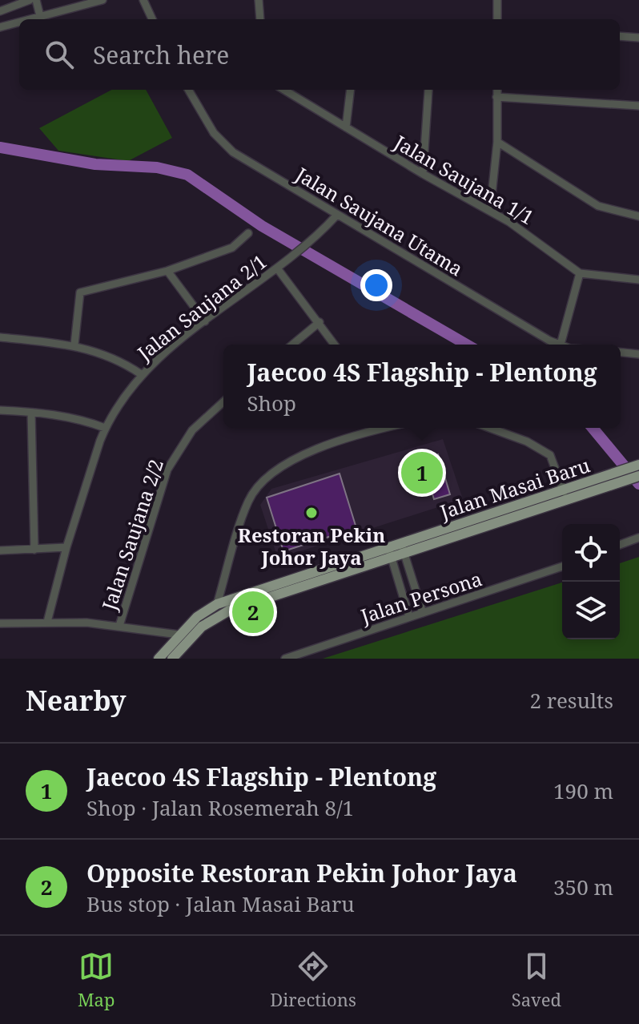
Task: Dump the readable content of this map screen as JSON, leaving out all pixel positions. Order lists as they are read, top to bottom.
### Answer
{
  "streets": {
    "main road": ["Jalan Masai Baru"],
    "street": [
      "Jalan Saujana 1/1",
      "Jalan Saujana Utama",
      "Jalan Saujana 2/1",
      "Jalan Saujana 2/2",
      "Jalan Persona"
    ]
  },
  "crossings": [
    ["Jalan Saujana Utama", "Jalan Saujana 2/1"]
  ],
  "places": ["Restoran Pekin Johor Jaya"],
  "page": {
    "search": "Search here",
    "popup": ["Jaecoo 4S Flagship - Plentong", "Shop"],
    "pins": ["1", "2"],
    "heading": ["Nearby", "2 results"],
    "list": [
      {
        "mark": "1",
        "name": "Jaecoo 4S Flagship - Plentong",
        "note": "Shop · Jalan Rosemerah 8/1",
        "value": "190 m"
      },
      {
        "mark": "2",
        "name": "Opposite Restoran Pekin Johor Jaya",
        "note": "Bus stop · Jalan Masai Baru",
        "value": "350 m"
      }
    ],
    "nav": ["Map", "Directions", "Saved"]
  }
}
